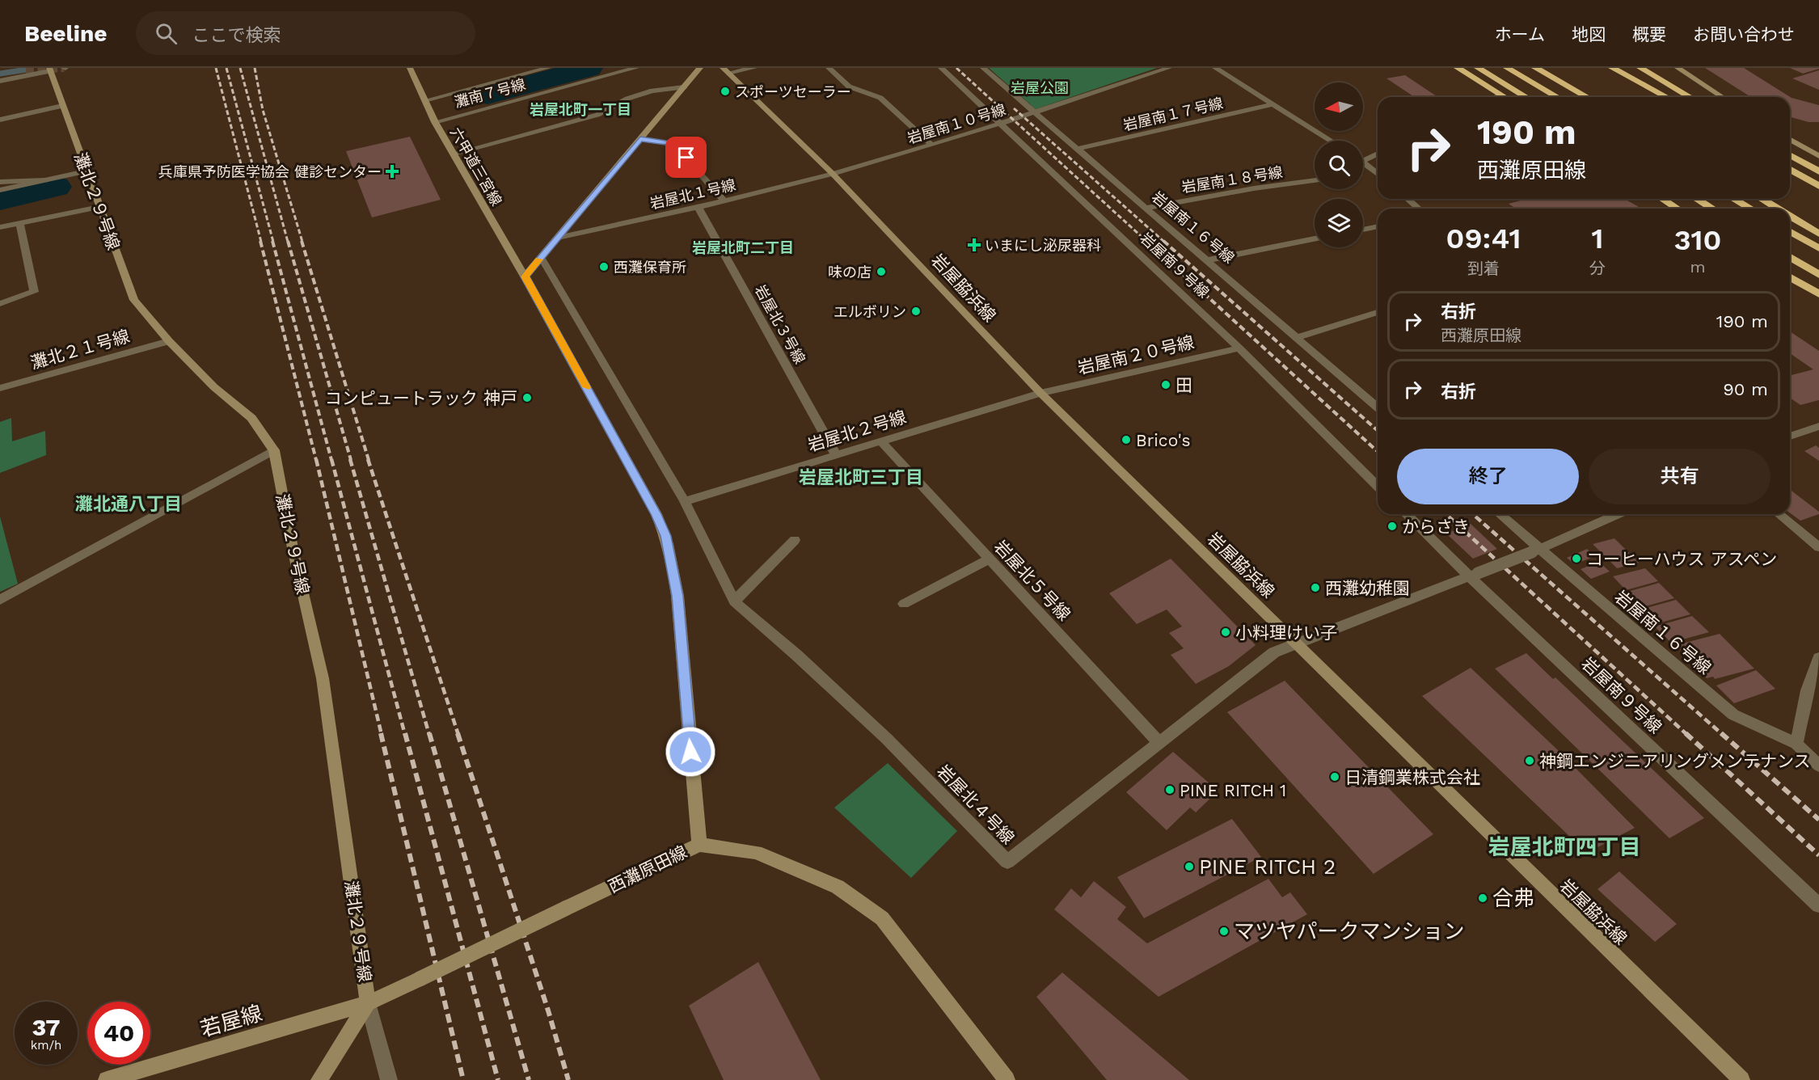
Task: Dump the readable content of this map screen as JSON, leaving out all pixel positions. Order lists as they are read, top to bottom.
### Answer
{
  "streets": {
    "street": [
      "灘南７号線",
      "岩屋南１７号線",
      "岩屋南１０号線",
      "六甲道三宮線",
      "岩屋南１８号線",
      "岩屋北１号線",
      "灘北２９号線",
      "岩屋南１６号線",
      "岩屋南９号線",
      "岩屋脇浜線",
      "岩屋北３号線",
      "灘北２１号線",
      "岩屋南２０号線",
      "岩屋北２号線",
      "岩屋北５号線",
      "岩屋北４号線",
      "西灘原田線",
      "若屋線"
    ]
  },
  "crossings": [
    ["灘南７号線", "六甲道三宮線"],
    ["岩屋南１７号線", "岩屋南１６号線"],
    ["岩屋南１０号線", "岩屋北１号線"],
    ["岩屋南１０号線", "岩屋南１６号線"],
    ["岩屋南１０号線", "岩屋南９号線"],
    ["岩屋南１０号線", "岩屋脇浜線"],
    ["六甲道三宮線", "西灘原田線"],
    ["岩屋南１８号線", "岩屋南１６号線"],
    ["岩屋北１号線", "岩屋脇浜線"],
    ["岩屋北１号線", "岩屋北３号線"],
    ["灘北２９号線", "灘北２１号線"],
    ["灘北２９号線", "若屋線"],
    ["岩屋南１６号線", "岩屋北４号線"],
    ["岩屋南９号線", "岩屋南２０号線"],
    ["岩屋南９号線", "岩屋北４号線"],
    ["岩屋脇浜線", "岩屋南２０号線"],
    ["岩屋脇浜線", "岩屋北２号線"],
    ["岩屋脇浜線", "岩屋北４号線"],
    ["岩屋北３号線", "岩屋北２号線"],
    ["岩屋南２０号線", "岩屋北２号線"],
    ["岩屋北２号線", "岩屋北５号線"],
    ["岩屋北２号線", "岩屋北４号線"],
    ["岩屋北５号線", "岩屋北４号線"],
    ["西灘原田線", "若屋線"]
  ],
  "districts": [
    "岩屋北町一丁目",
    "岩屋北町二丁目",
    "岩屋北町三丁目",
    "灘北通八丁目",
    "岩屋北町四丁目"
  ],
  "parks": ["岩屋公園"],
  "places": {
    "other": [
      "スポーツセーラー",
      "西灘保育所",
      "味の店",
      "エルボリン",
      "田",
      "コンピュートラック 神戸",
      "Brico's",
      "からさき",
      "コーヒーハウス アスペン",
      "西灘幼稚園",
      "小料理けい子",
      "神鋼エンジニアリングメンテナンス",
      "日清鋼業株式会社",
      "PINE RITCH 1",
      "PINE RITCH 2",
      "合弗",
      "マツヤパークマンション"
    ],
    "health": ["兵庫県予防医学協会 健診センター", "いまにし泌尿器科"]
  },
  "north": "left",
  "page": {
    "header": "Beeline",
    "search": "ここで検索",
    "nav": [
      "ホーム",
      "地図",
      "概要",
      "お問い合わせ"
    ],
    "turn": ["190 m", "西灘原田線"],
    "eta": [
      "09:41",
      "到着",
      "1",
      "分",
      "310",
      "m"
    ],
    "list": [
      {
        "name": "右折",
        "note": "西灘原田線",
        "value": "190 m"
      },
      {
        "name": "右折",
        "value": "90 m"
      }
    ],
    "buttons": ["終了", "共有"],
    "speed": "37 km/h",
    "limit": "40"
  }
}
